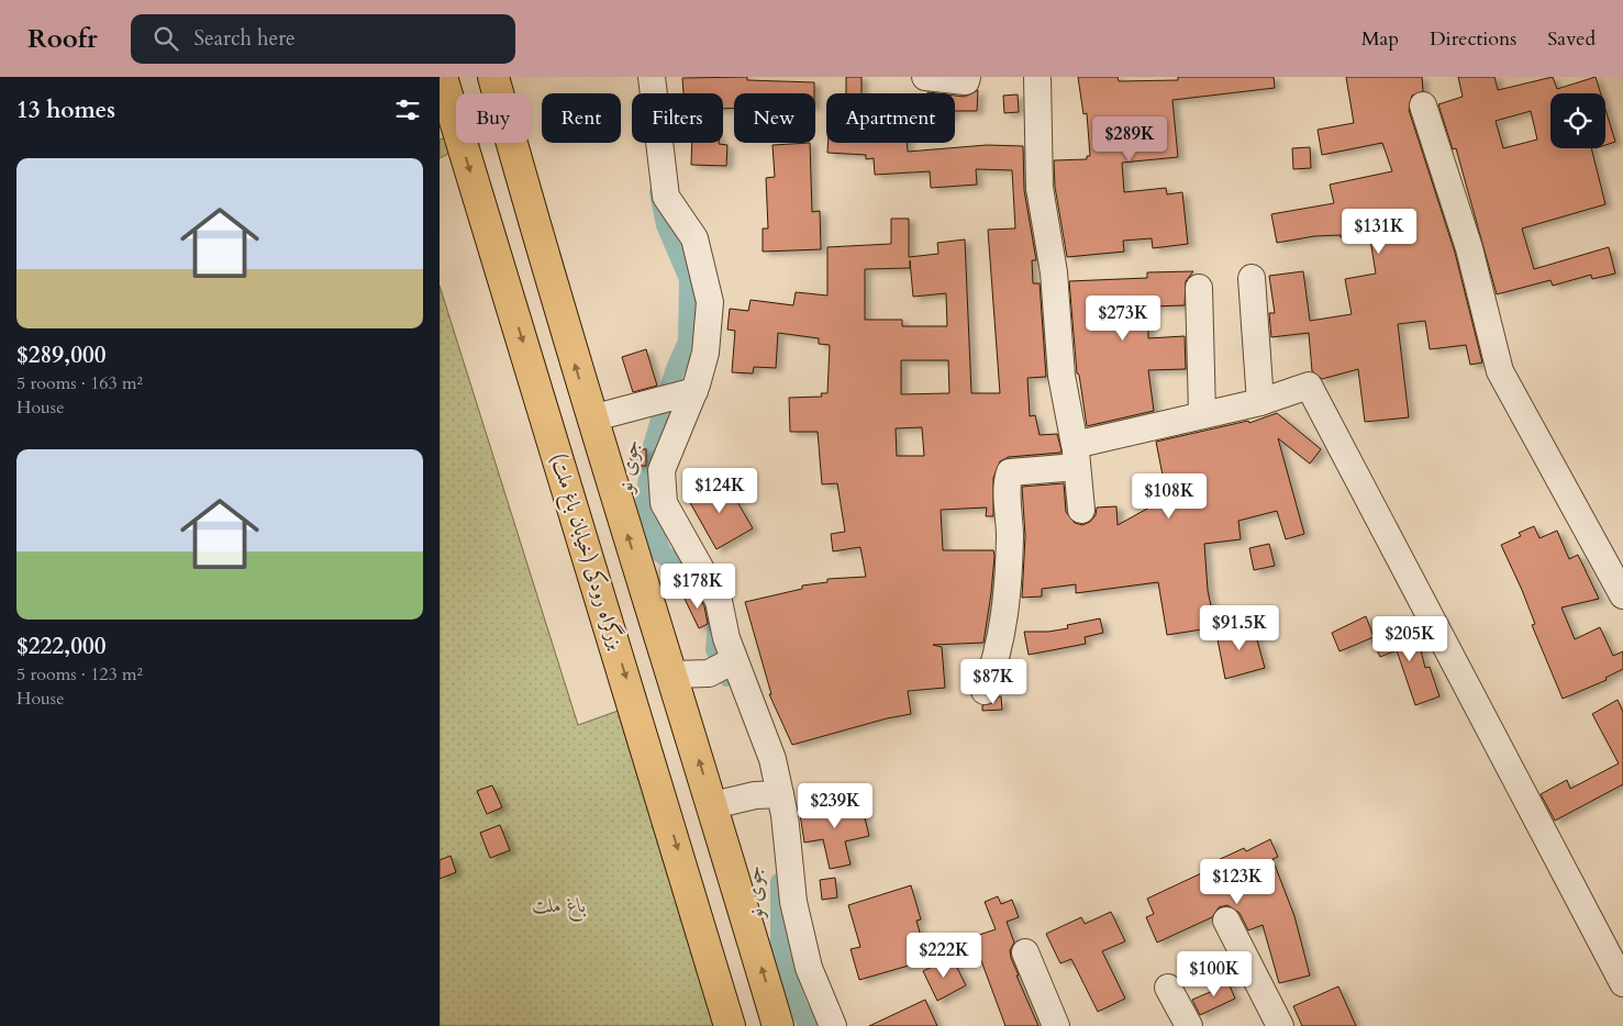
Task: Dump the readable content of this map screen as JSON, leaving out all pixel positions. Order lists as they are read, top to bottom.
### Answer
{
  "streets": {
    "highway": ["بزرگراه رودکی (خیابان باغ ملت)"]
  },
  "water": ["جوی نو"],
  "parks": ["باغ ملت"],
  "page": {
    "header": "Roofr",
    "search": "Search here",
    "nav": ["Map", "Directions", "Saved"],
    "heading": "13 homes",
    "chip": [
      "Buy",
      "Rent",
      "Filters",
      "New",
      "Apartment"
    ],
    "price": [
      "$289K",
      "$131K",
      "$273K",
      "$124K",
      "$108K",
      "$178K",
      "$91.5K",
      "$205K",
      "$87K",
      "$239K",
      "$123K",
      "$222K",
      "$100K"
    ],
    "list": [
      {
        "name": "$289,000",
        "note": "5 rooms · 163 m² · House"
      },
      {
        "name": "$222,000",
        "note": "5 rooms · 123 m² · House"
      }
    ]
  }
}
